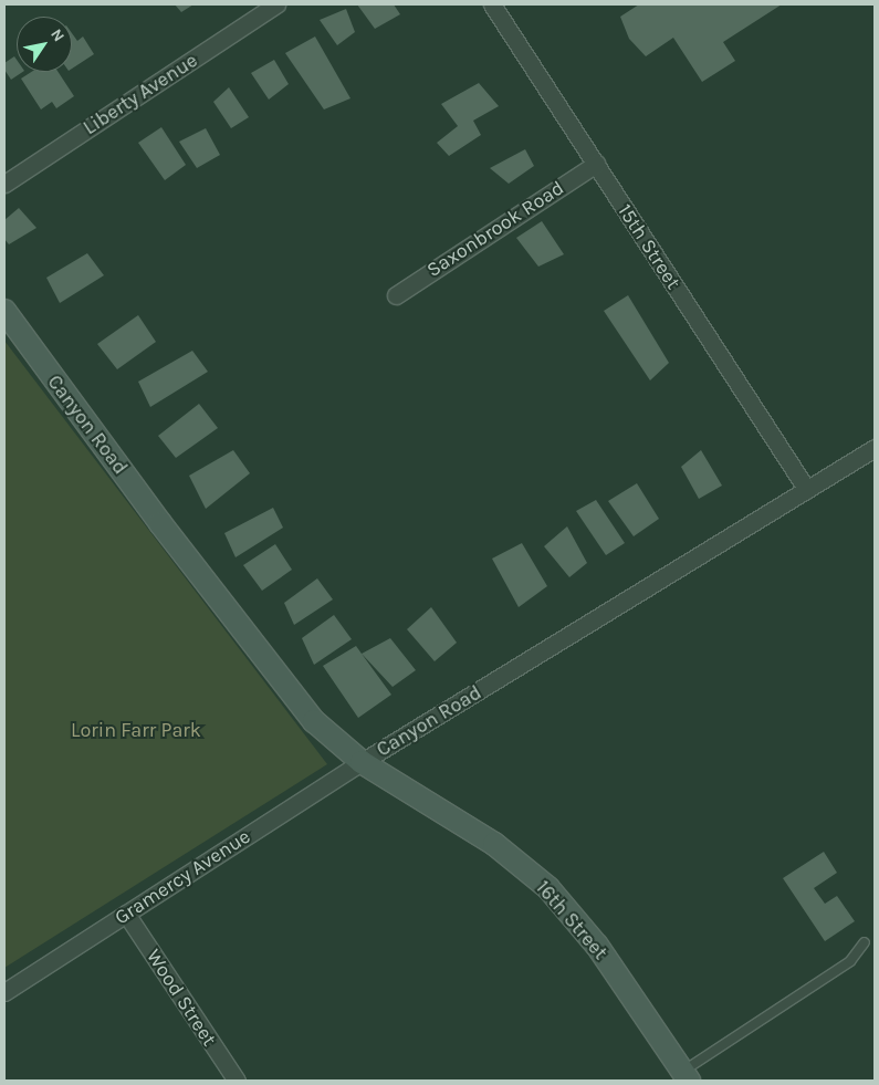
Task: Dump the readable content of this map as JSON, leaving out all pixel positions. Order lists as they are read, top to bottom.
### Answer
{
  "streets": {
    "street": [
      "Liberty Avenue",
      "Saxonbrook Road",
      "15th Street",
      "Canyon Road",
      "Gramercy Avenue",
      "16th Street",
      "Wood Street"
    ]
  },
  "crossings": [
    ["Saxonbrook Road", "15th Street"],
    ["15th Street", "Canyon Road"],
    ["Canyon Road", "Gramercy Avenue"],
    ["Canyon Road", "16th Street"],
    ["Gramercy Avenue", "16th Street"],
    ["Gramercy Avenue", "Wood Street"]
  ],
  "parks": ["Lorin Farr Park"],
  "north": "top right"
}
